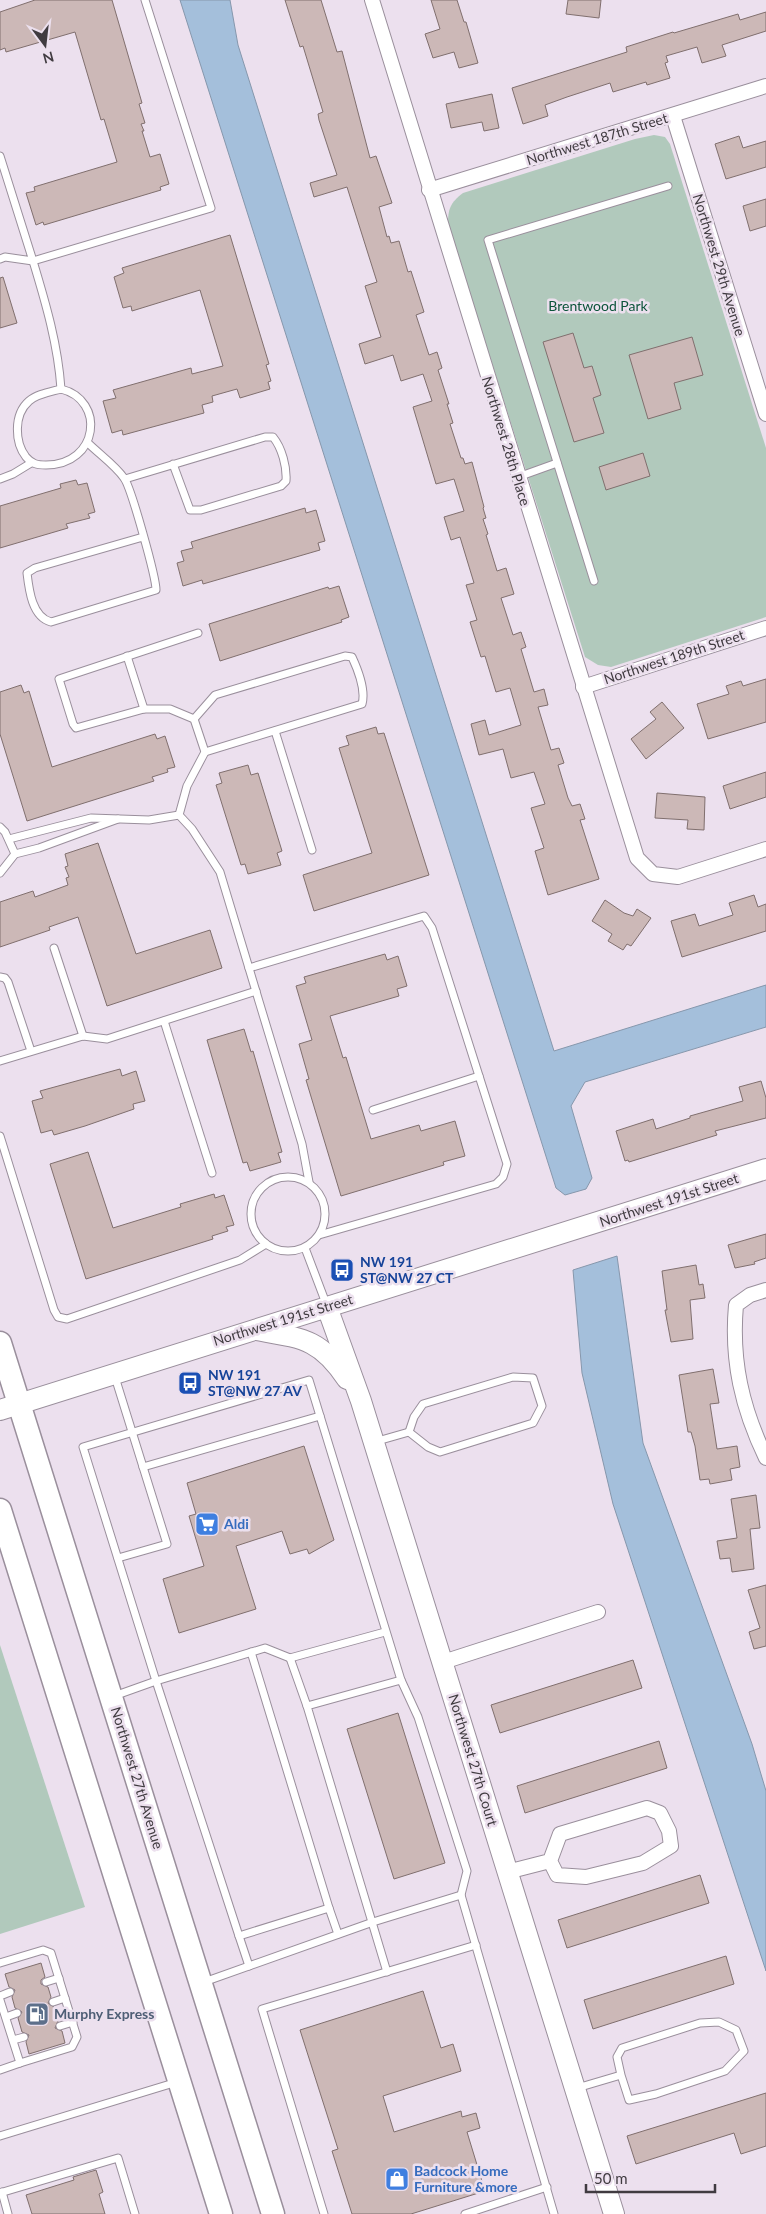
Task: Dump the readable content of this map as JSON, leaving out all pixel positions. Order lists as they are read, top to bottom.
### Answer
{
  "streets": {
    "main road": ["Northwest 27th Avenue"],
    "street": [
      "Northwest 187th Street",
      "Northwest 29th Avenue",
      "Northwest 28th Place",
      "Northwest 189th Street",
      "Northwest 191st Street",
      "Northwest 27th Court"
    ]
  },
  "crossings": [
    ["Northwest 187th Street", "Northwest 29th Avenue"],
    ["Northwest 187th Street", "Northwest 28th Place"],
    ["Northwest 28th Place", "Northwest 189th Street"],
    ["Northwest 191st Street", "Northwest 27th Court"],
    ["Northwest 191st Street", "Northwest 27th Avenue"]
  ],
  "parks": ["Brentwood Park"],
  "places": {
    "bus stop": ["NW 191 ST@NW 27 CT", "NW 191 ST@NW 27 AV"],
    "supermarket": ["Aldi"],
    "fuel station": ["Murphy Express"],
    "shop": ["Badcock Home Furniture &more"]
  },
  "scale_bar": "50 m",
  "north": "bottom"
}
